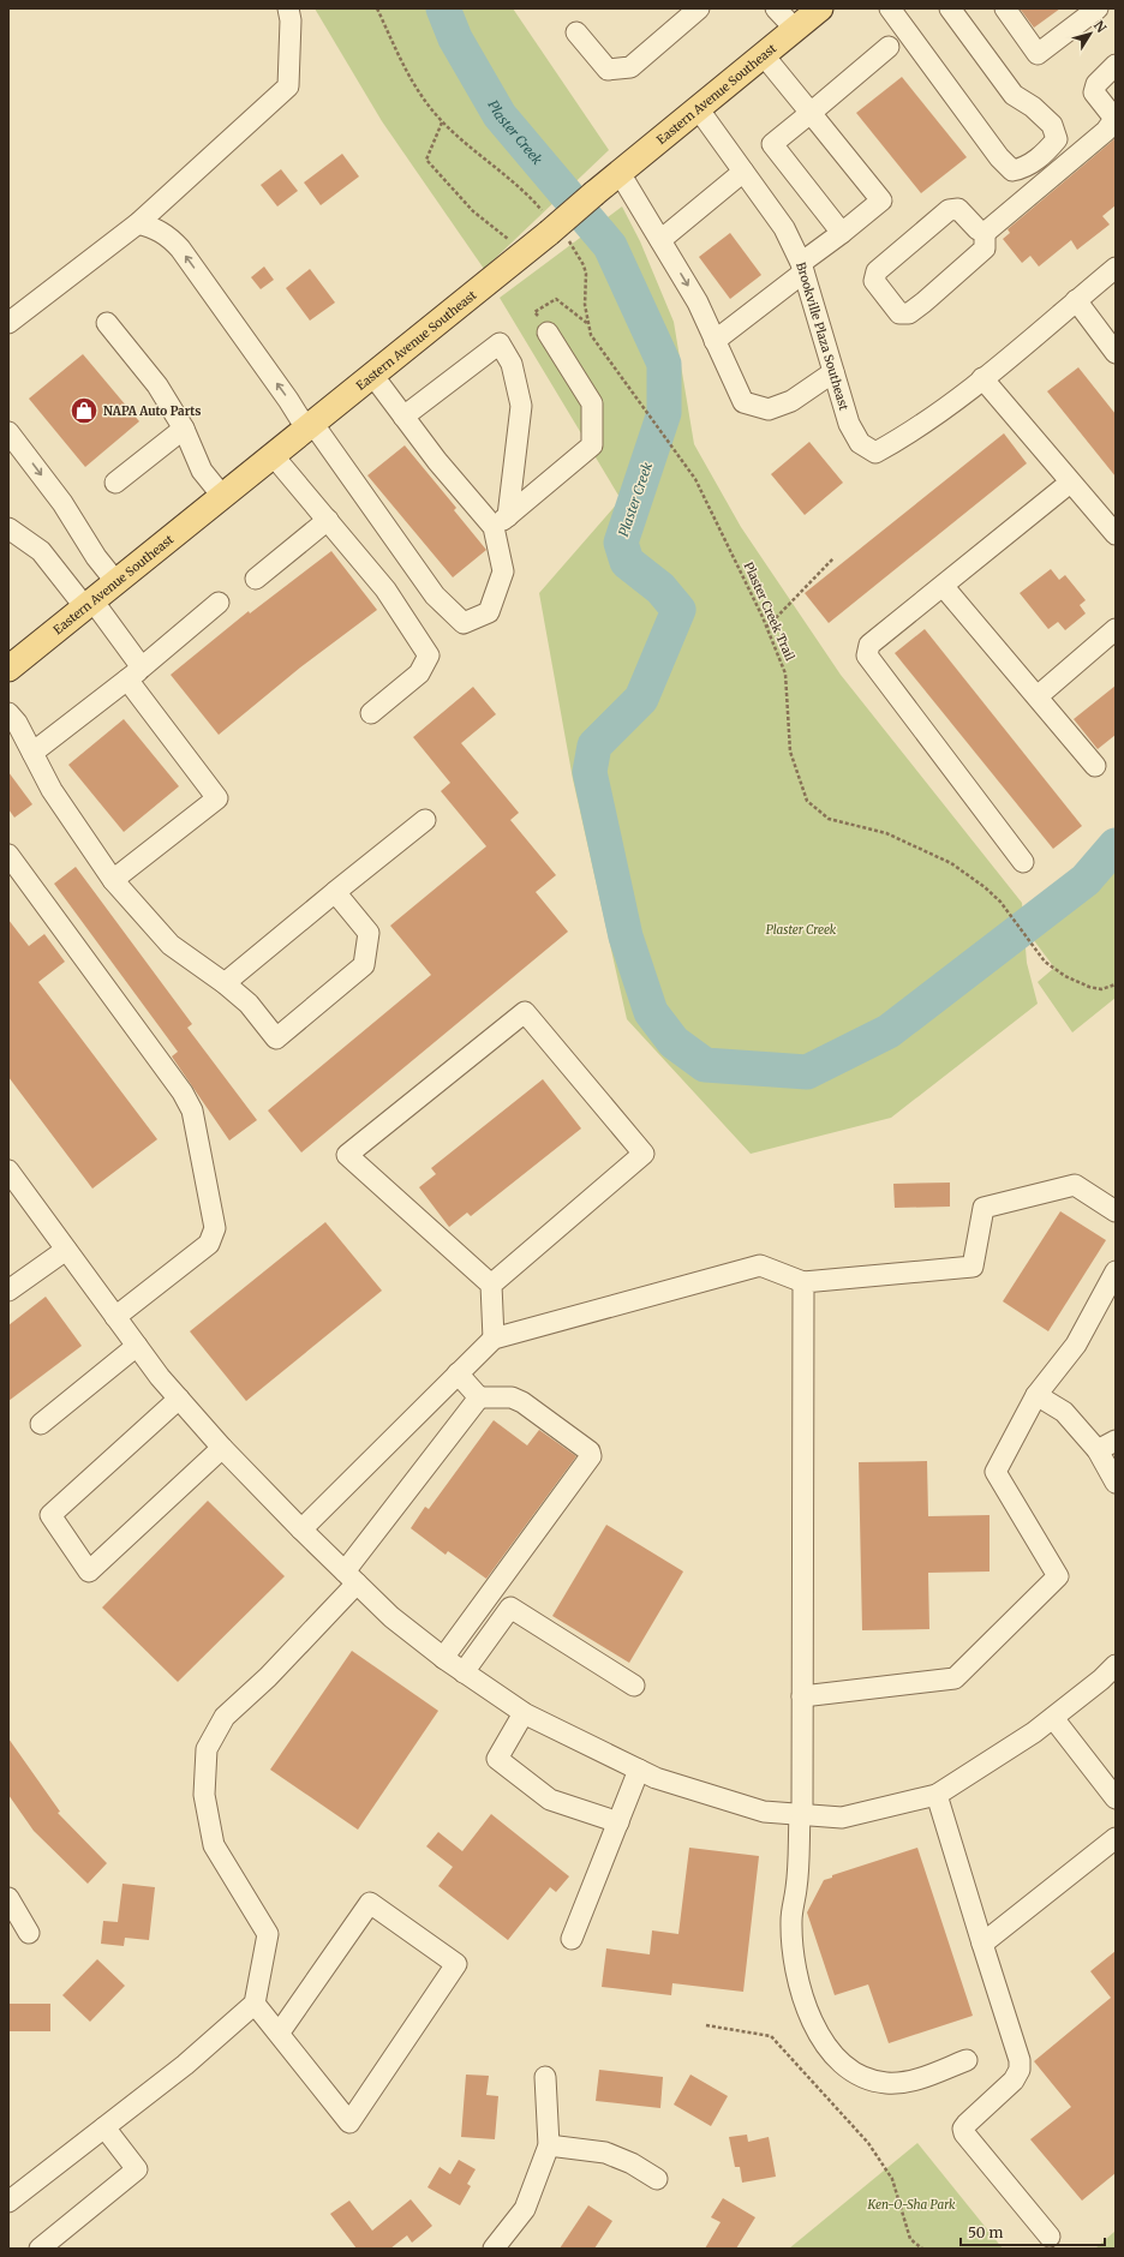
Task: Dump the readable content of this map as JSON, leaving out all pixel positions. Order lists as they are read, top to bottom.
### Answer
{
  "streets": {
    "main road": ["Eastern Avenue Southeast"],
    "street": ["Brookville Plaza Southeast"],
    "path": ["Plaster Creek Trail"]
  },
  "crossings": [
    ["Eastern Avenue Southeast", "Brookville Plaza Southeast"]
  ],
  "water": ["Plaster Creek"],
  "parks": ["Plaster Creek", "Ken-O-Sha Park"],
  "places": {
    "shop": ["NAPA Auto Parts"]
  },
  "scale_bar": "50 m",
  "north": "top right"
}
